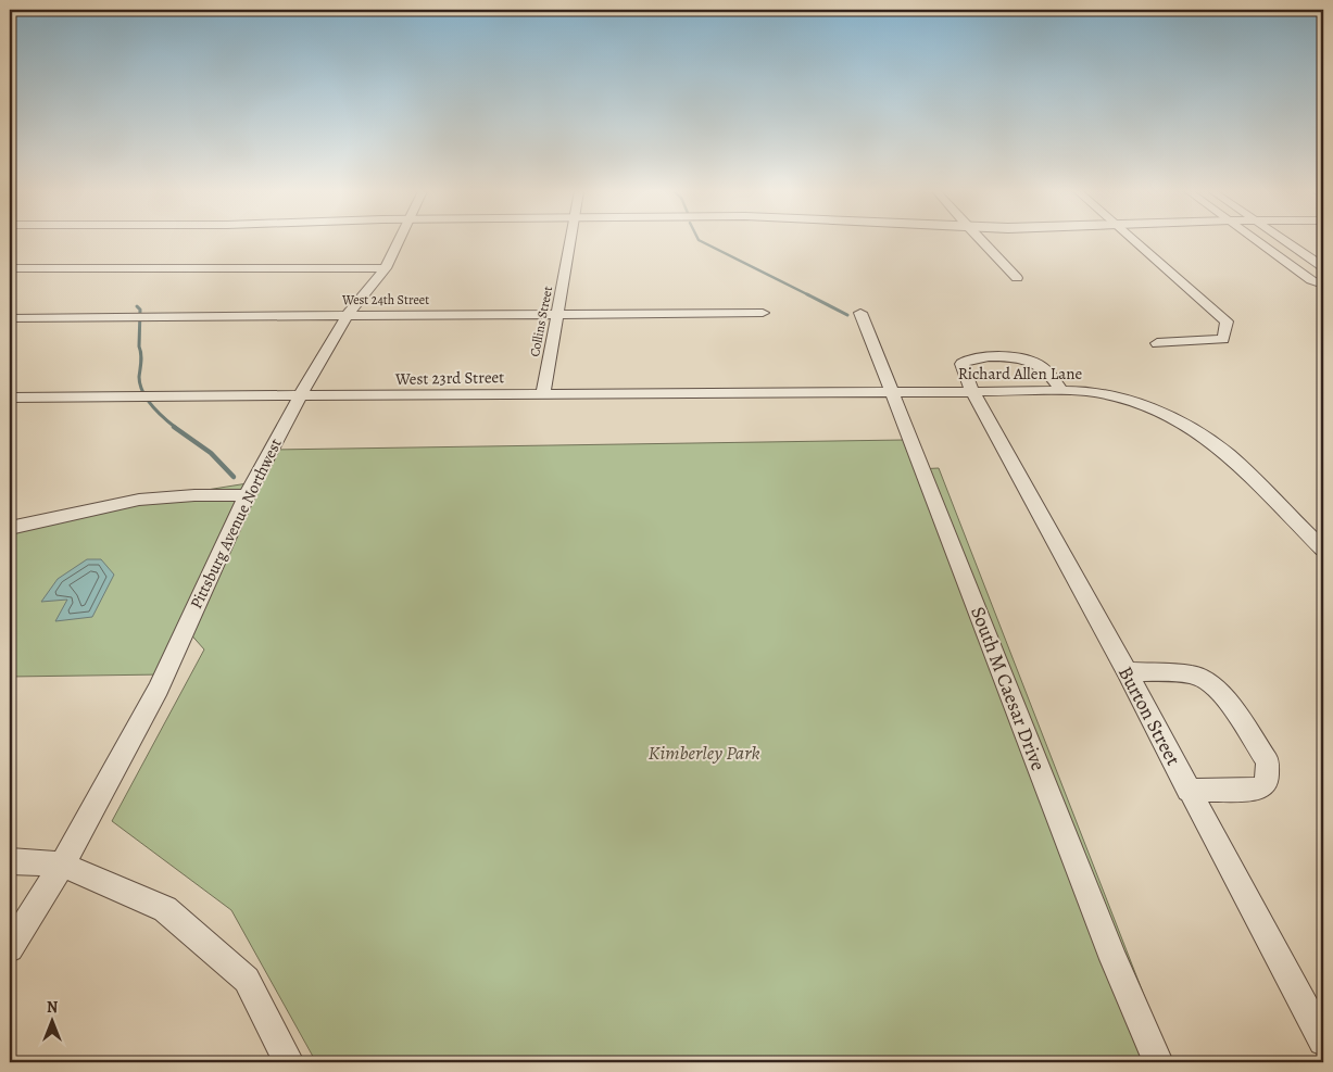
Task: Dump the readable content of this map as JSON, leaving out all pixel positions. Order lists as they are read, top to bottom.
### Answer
{
  "streets": {
    "street": [
      "West 24th Street",
      "Collins Street",
      "Richard Allen Lane",
      "West 23rd Street",
      "Pittsburg Avenue Northwest",
      "South M Caesar Drive",
      "Burton Street"
    ]
  },
  "crossings": [
    ["West 24th Street", "Collins Street"],
    ["West 24th Street", "Pittsburg Avenue Northwest"],
    ["Collins Street", "West 23rd Street"],
    ["Richard Allen Lane", "West 23rd Street"],
    ["Richard Allen Lane", "South M Caesar Drive"],
    ["Richard Allen Lane", "Burton Street"],
    ["West 23rd Street", "Pittsburg Avenue Northwest"],
    ["West 23rd Street", "South M Caesar Drive"]
  ],
  "parks": ["Kimberley Park"],
  "north": "top"
}
